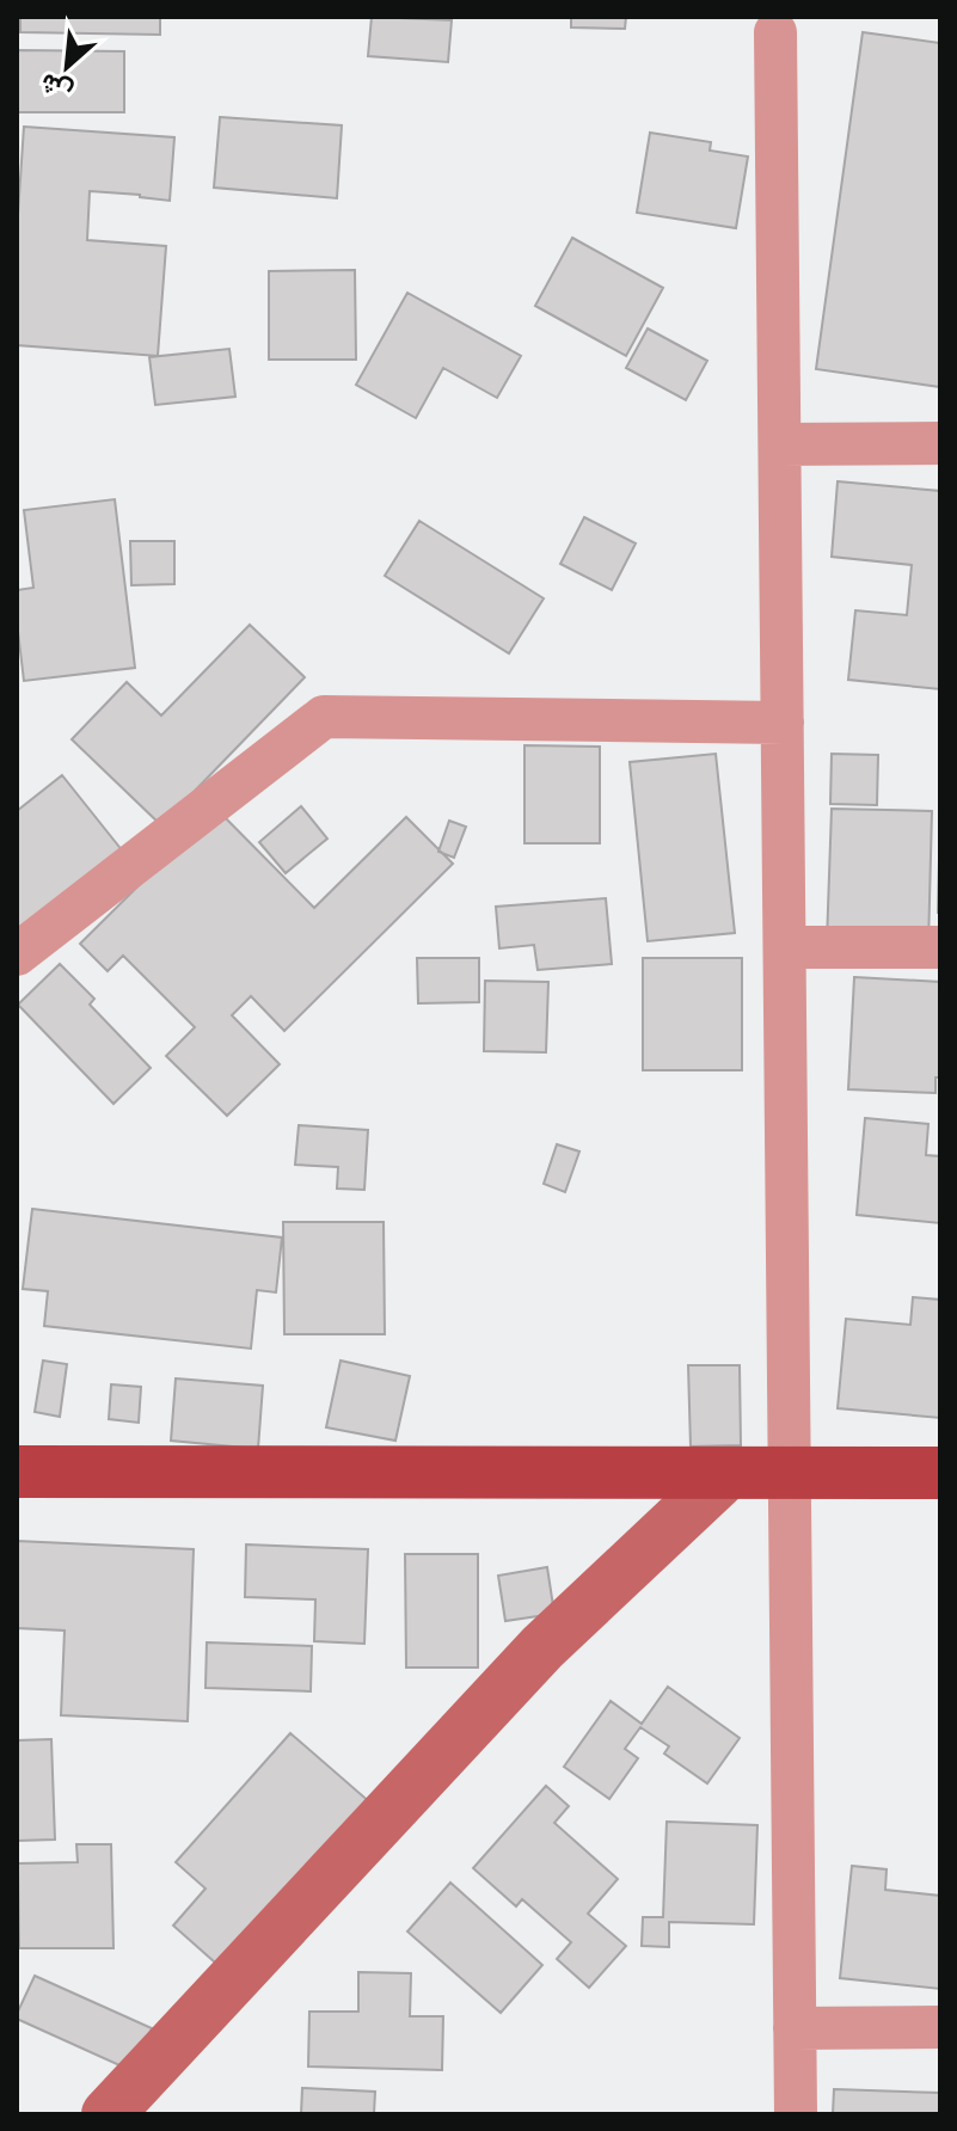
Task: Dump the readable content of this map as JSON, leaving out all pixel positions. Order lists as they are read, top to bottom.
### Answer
{
  "north": "bottom left"
}
